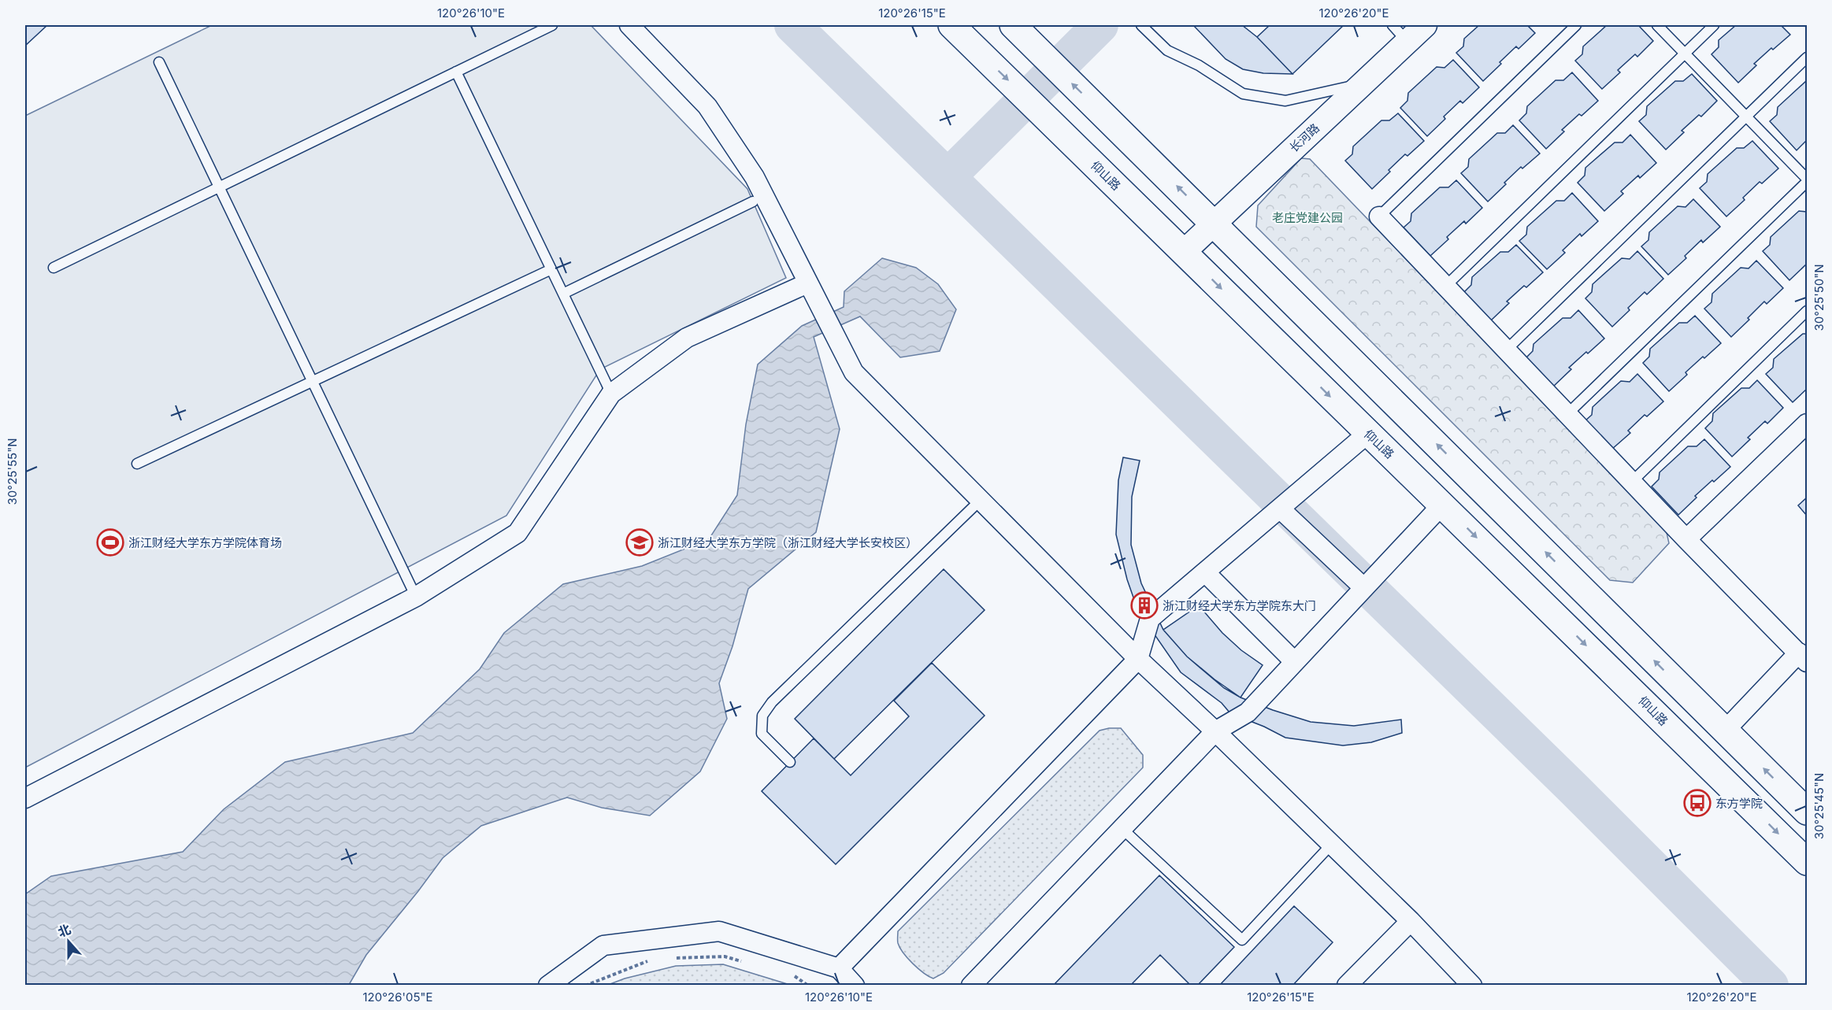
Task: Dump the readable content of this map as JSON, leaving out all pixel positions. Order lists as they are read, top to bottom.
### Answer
{
  "streets": {
    "main road": ["仰山路"],
    "street": ["长河路"]
  },
  "crossings": [
    ["长河路", "仰山路"]
  ],
  "parks": ["老庄党建公园"],
  "places": {
    "sports": ["浙江财经大学东方学院体育场"],
    "school or university": ["浙江财经大学东方学院（浙江财经大学长安校区）"],
    "building": ["浙江财经大学东方学院东大门"],
    "bus stop": ["东方学院"]
  },
  "north": "top",
  "coordinates": [
    "120°26'10\"E",
    "120°26'15\"E",
    "120°26'20\"E",
    "30°25'50\"N",
    "30°25'55\"N",
    "30°25'45\"N",
    "120°26'05\"E"
  ]
}
